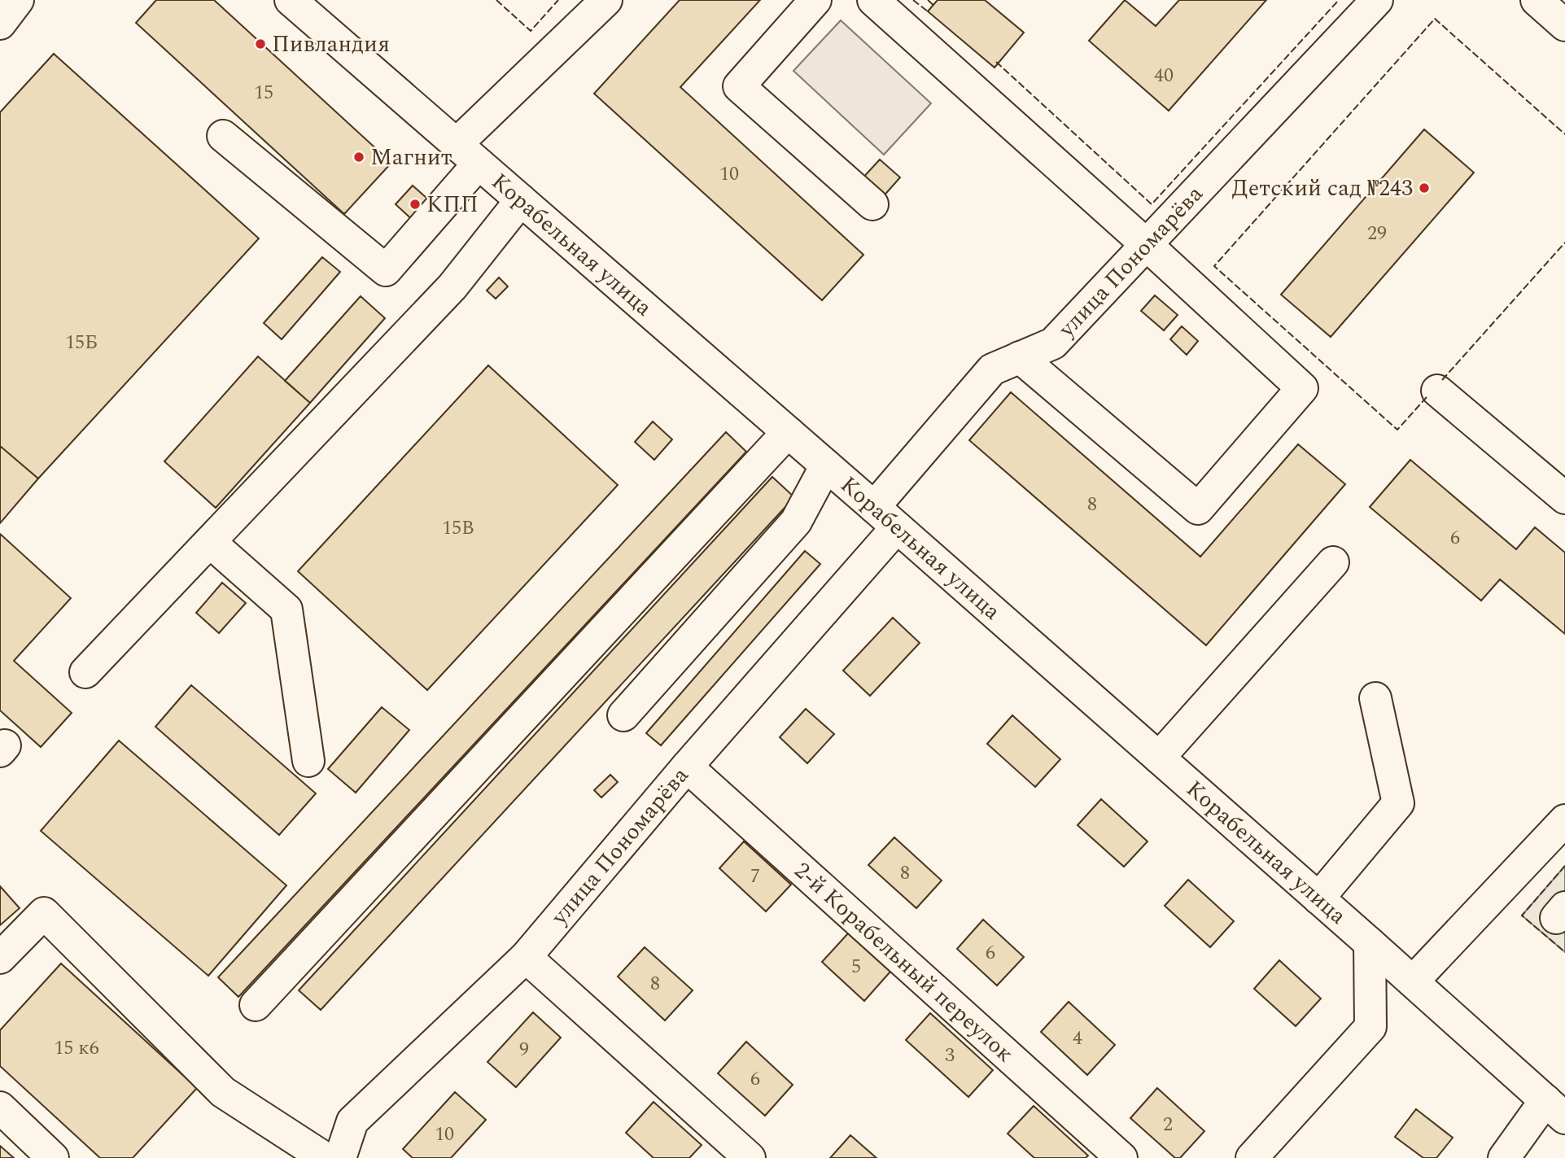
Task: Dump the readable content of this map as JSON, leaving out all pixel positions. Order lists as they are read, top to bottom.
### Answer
{
  "streets": {
    "street": ["Корабельная улица", "улица Пономарёва", "2-й Корабельный переулок"]
  },
  "crossings": [
    ["Корабельная улица", "улица Пономарёва"],
    ["улица Пономарёва", "2-й Корабельный переулок"]
  ],
  "places": [
    "Пивландия",
    "Магнит",
    "Детский сад №243",
    "КПП"
  ],
  "house_numbers": [
    "40",
    "15",
    "10",
    "29",
    "15Б",
    "8",
    "15В",
    "6",
    "8",
    "7",
    "6",
    "5",
    "8",
    "4",
    "15 к6",
    "9",
    "3",
    "6",
    "2",
    "10"
  ]
}
